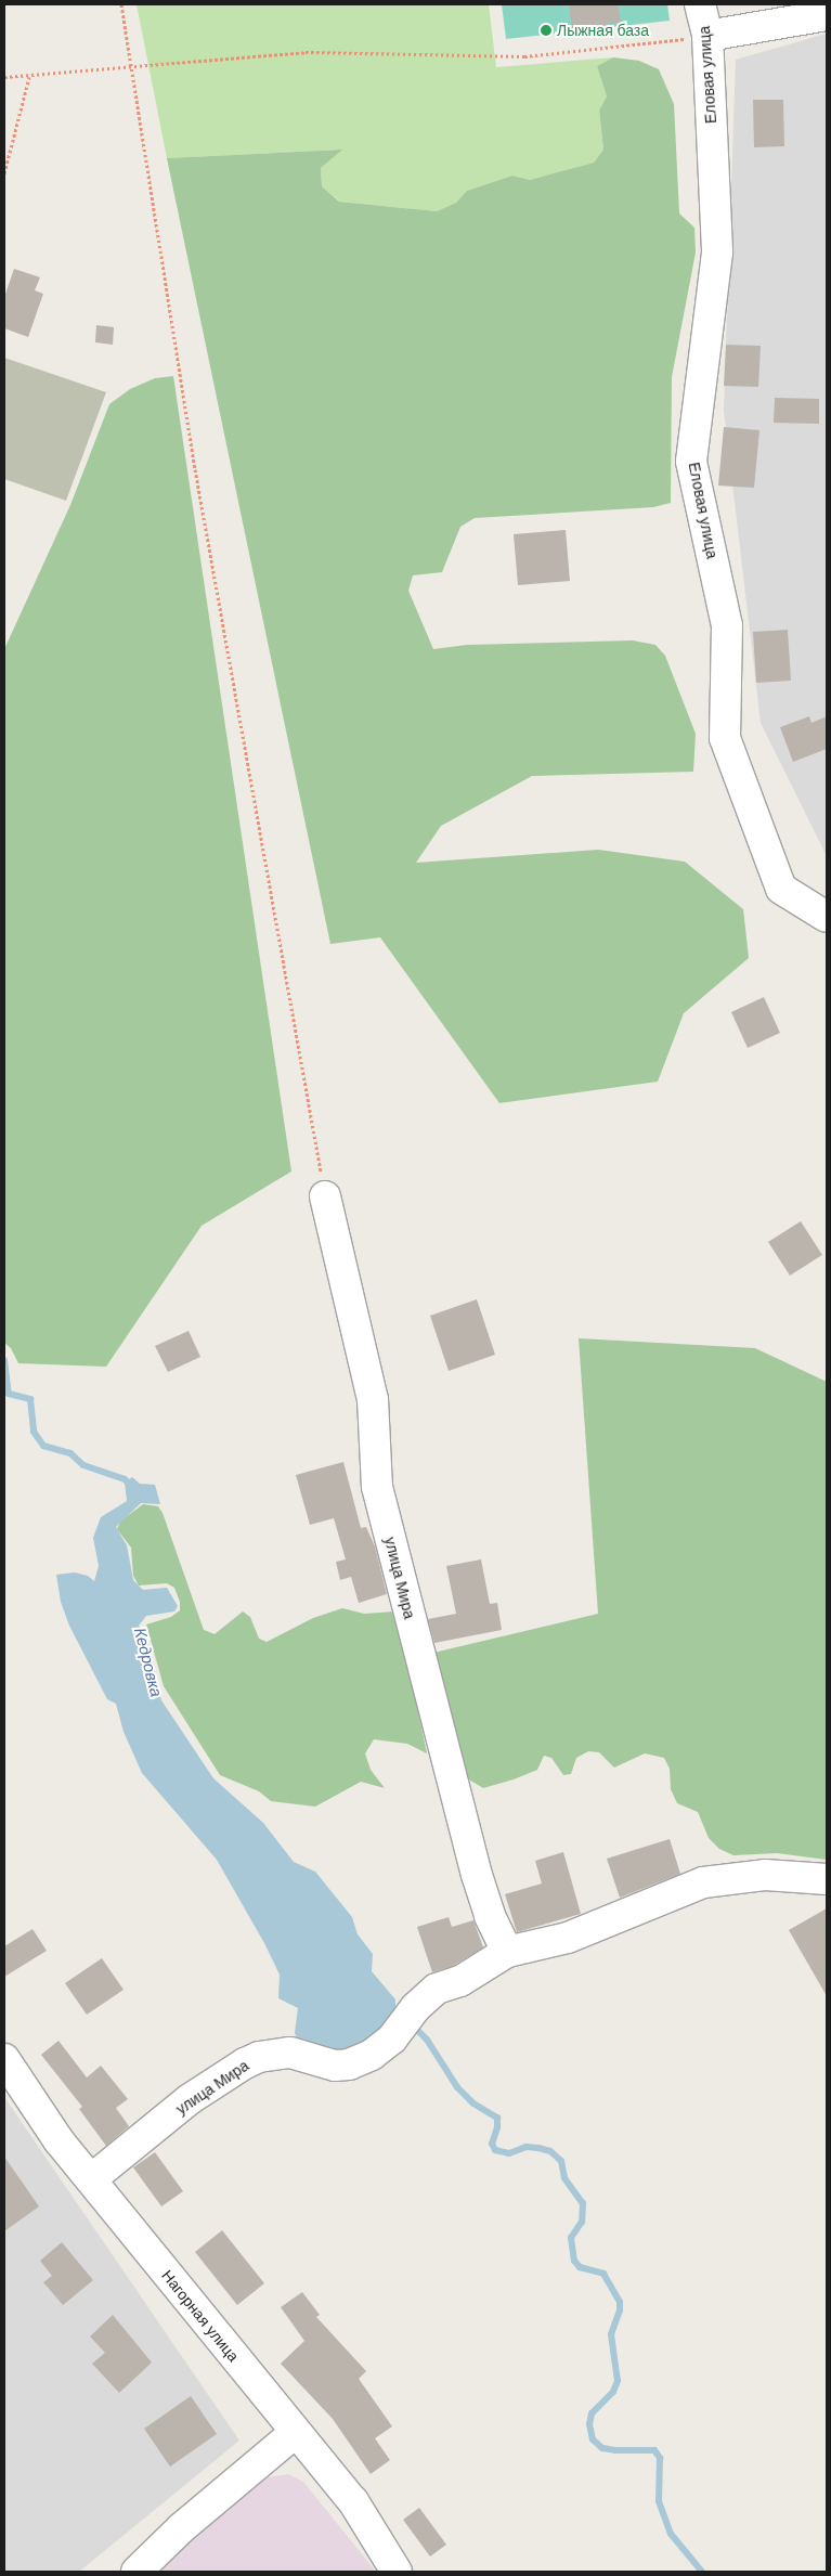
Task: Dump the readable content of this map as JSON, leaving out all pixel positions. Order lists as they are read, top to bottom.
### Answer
{
  "streets": {
    "street": ["Еловая улица", "улица Мира", "Нагорная улица"]
  },
  "crossings": [
    ["улица Мира", "Нагорная улица"]
  ],
  "water": ["Кедровка"],
  "places": ["Лыжная база"]
}
